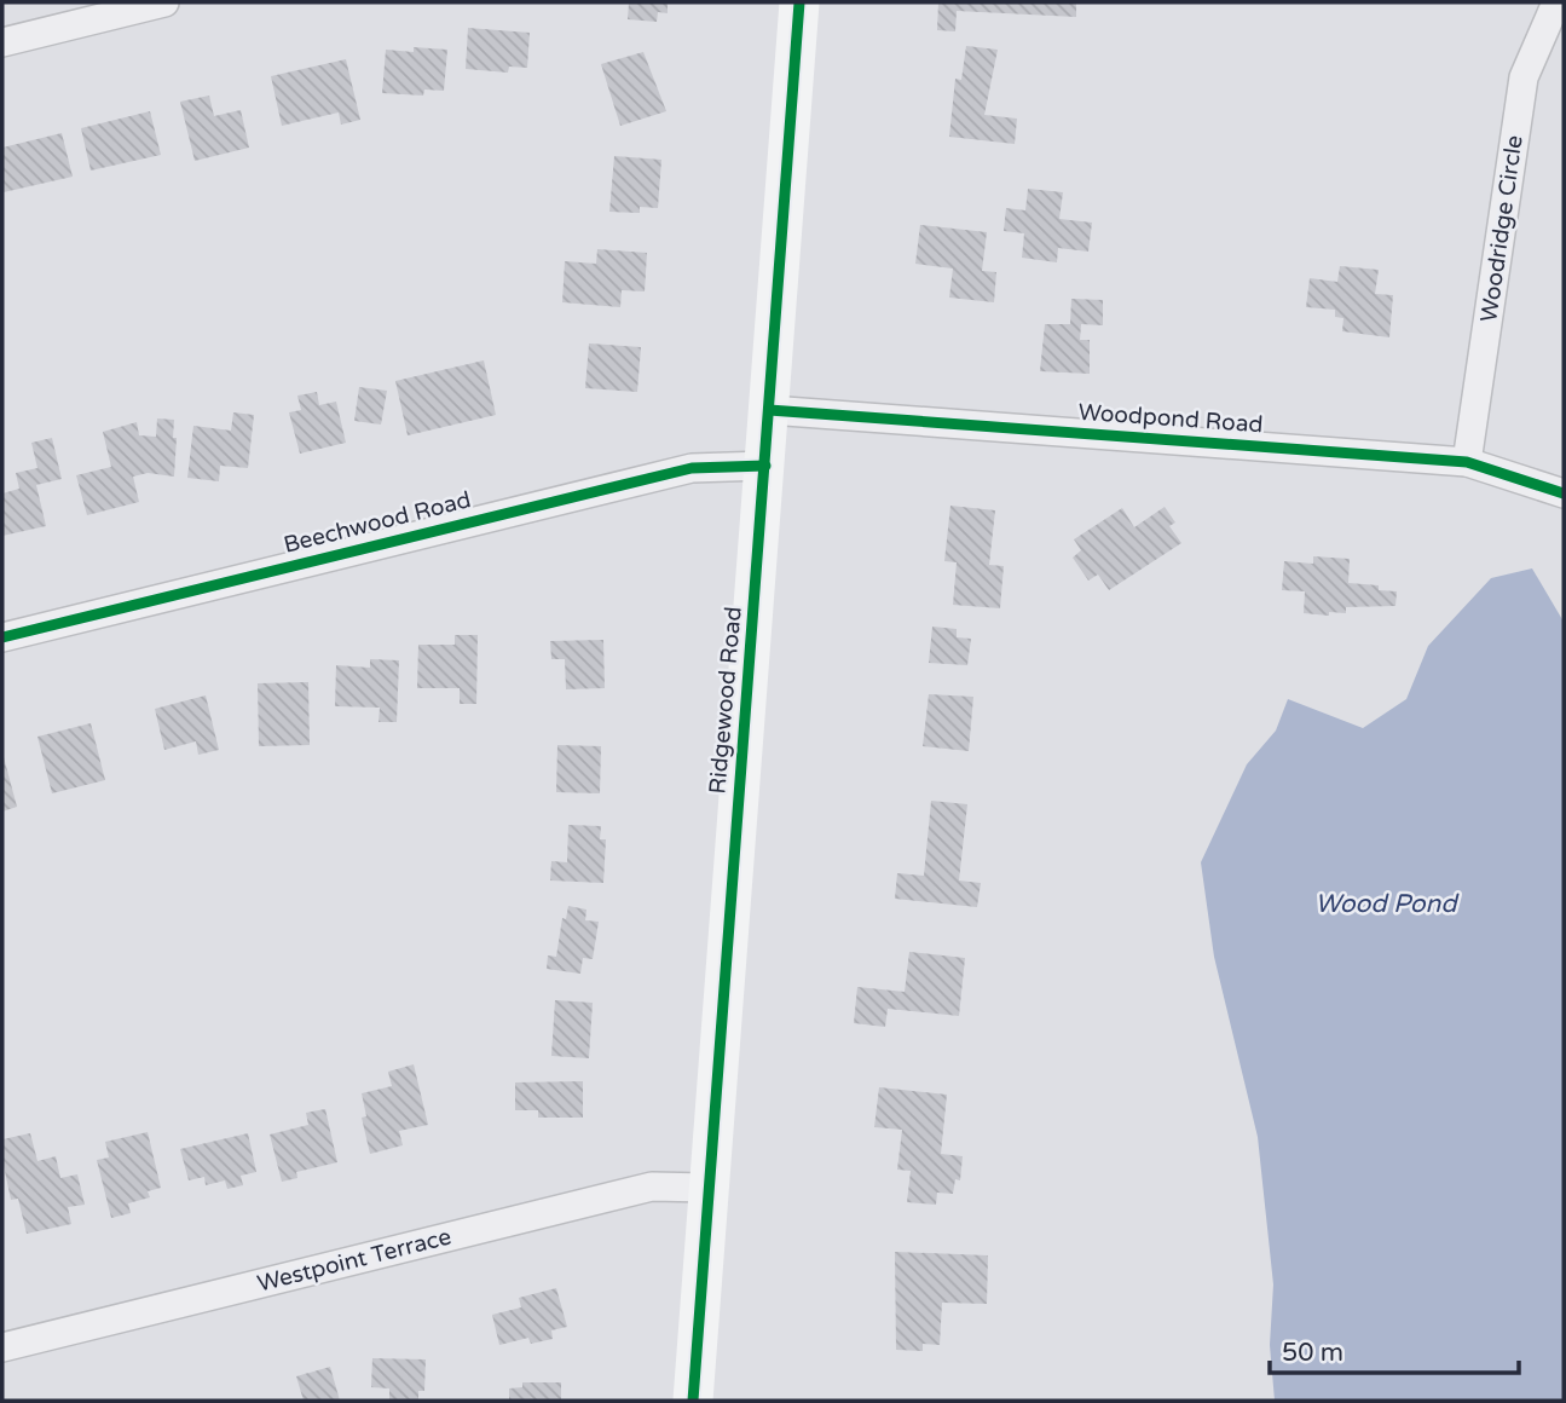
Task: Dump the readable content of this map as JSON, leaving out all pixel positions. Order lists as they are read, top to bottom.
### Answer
{
  "streets": {
    "main road": ["Ridgewood Road"],
    "street": [
      "Woodridge Circle",
      "Woodpond Road",
      "Beechwood Road",
      "Westpoint Terrace"
    ]
  },
  "crossings": [
    ["Woodridge Circle", "Woodpond Road"],
    ["Woodpond Road", "Ridgewood Road"],
    ["Beechwood Road", "Ridgewood Road"],
    ["Ridgewood Road", "Westpoint Terrace"]
  ],
  "water": ["Wood Pond"],
  "scale_bar": "50 m"
}
